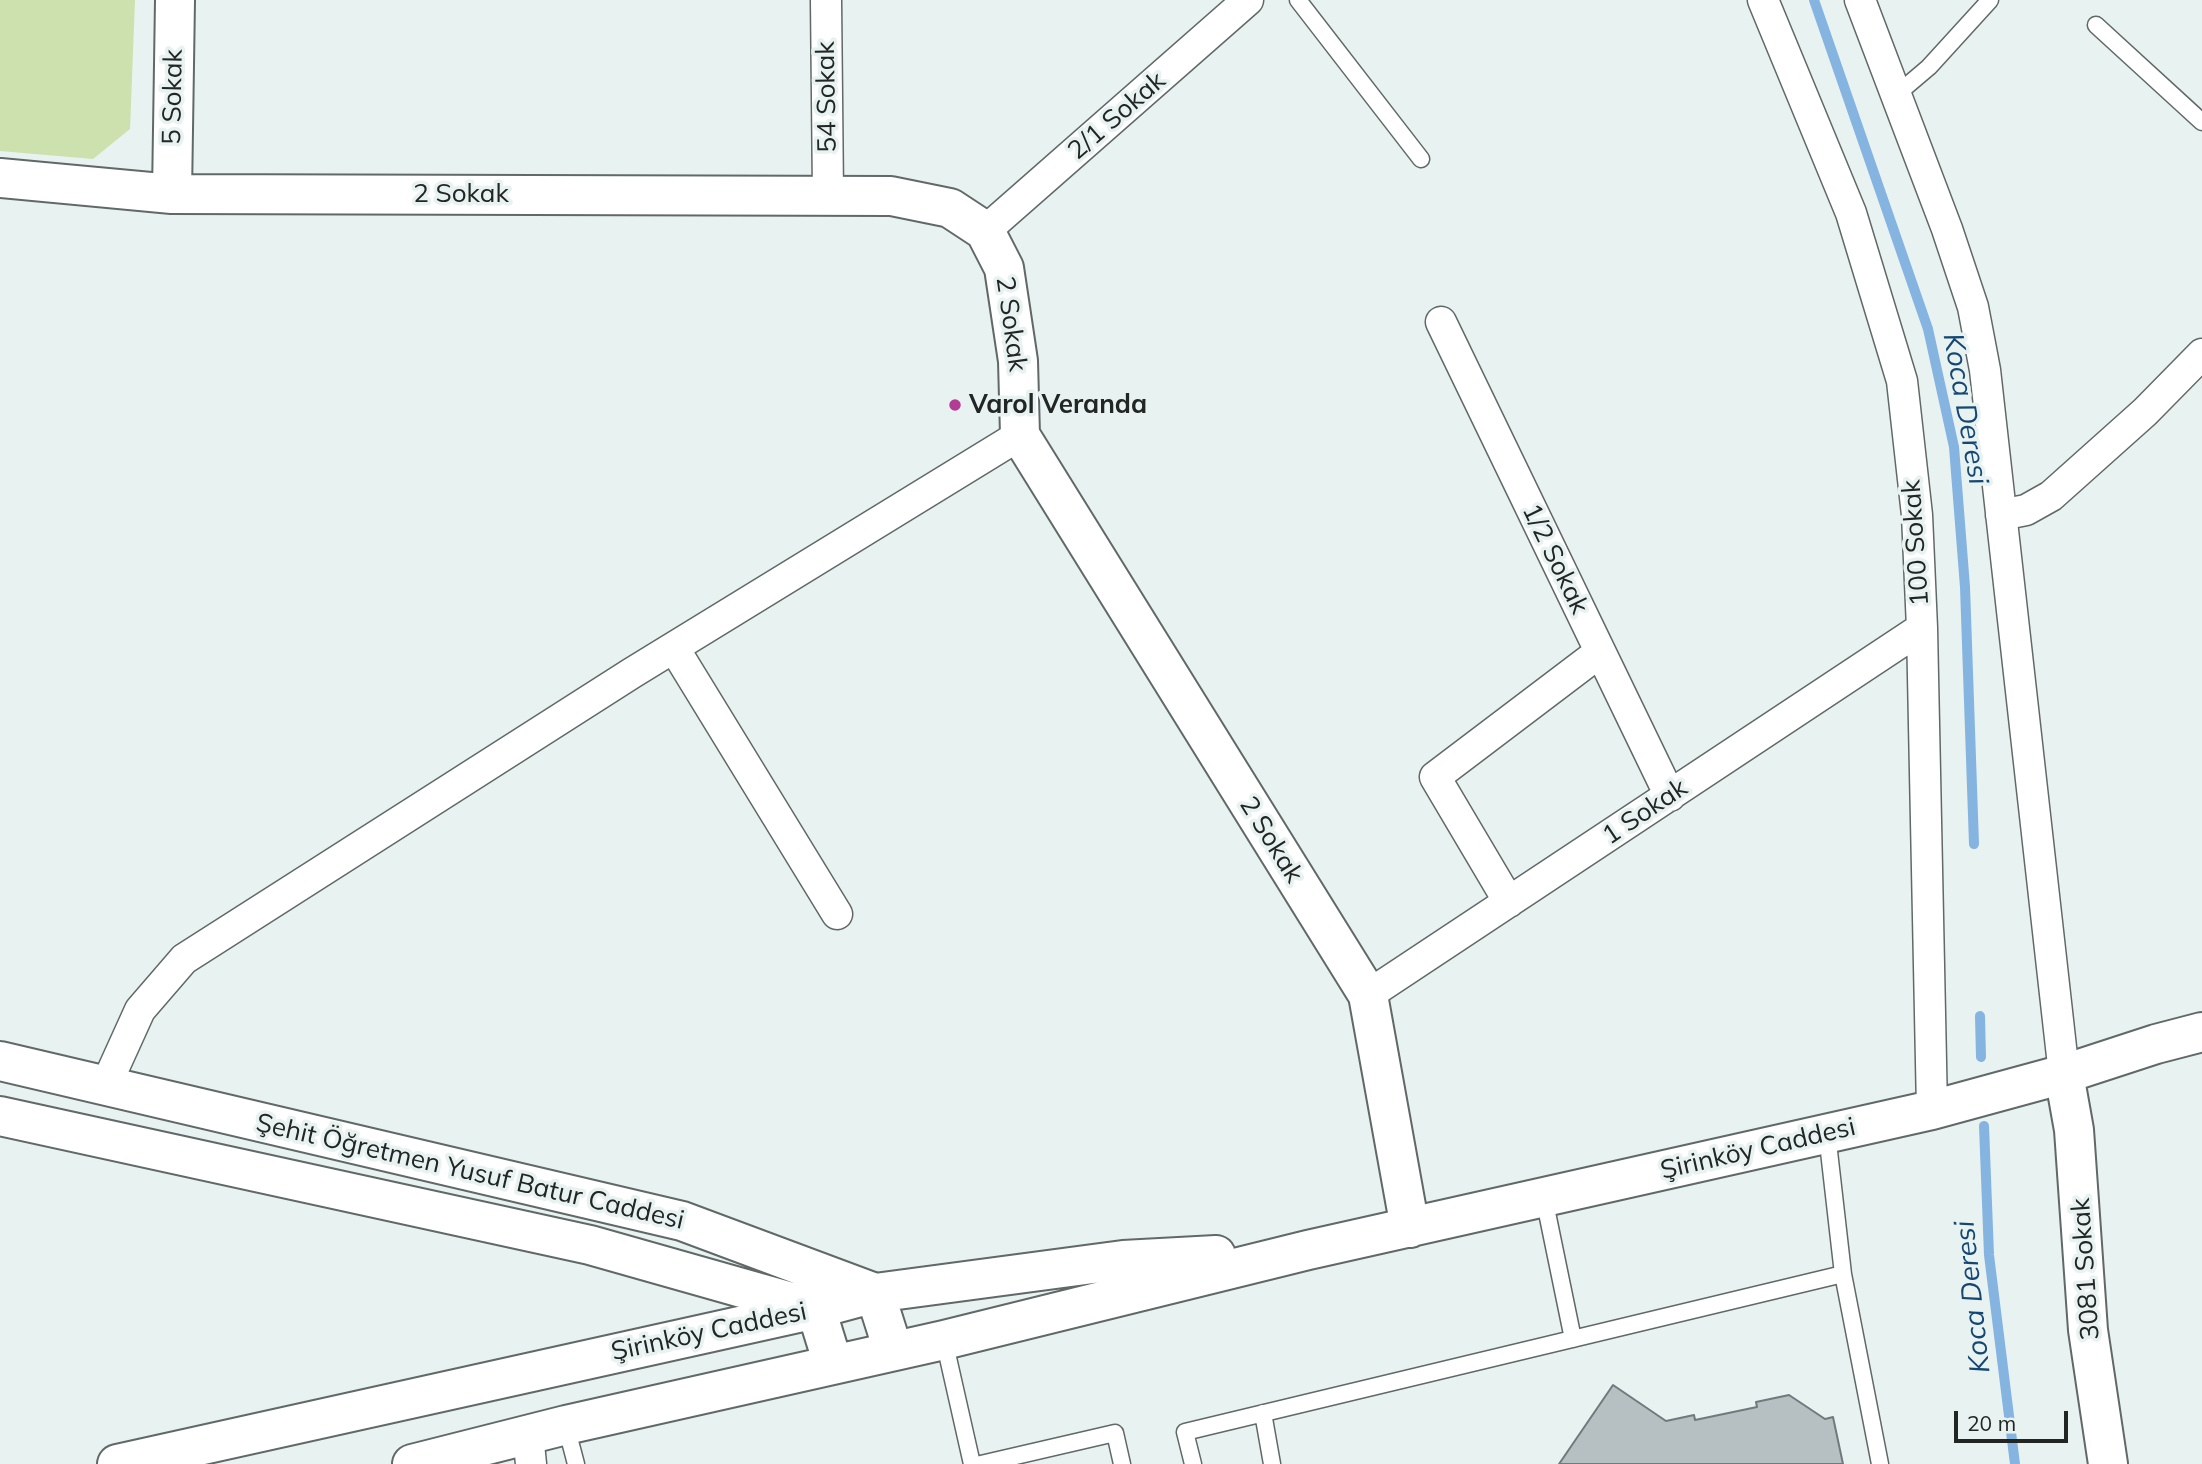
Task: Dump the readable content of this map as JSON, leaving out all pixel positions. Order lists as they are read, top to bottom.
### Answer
{
  "streets": {
    "main road": [
      "5 Sokak",
      "2 Sokak",
      "Şirinköy Caddesi",
      "Şehit Öğretmen Yusuf Batur Caddesi",
      "3081 Sokak"
    ],
    "street": [
      "54 Sokak",
      "2/1 Sokak",
      "100 Sokak",
      "1/2 Sokak",
      "1 Sokak"
    ]
  },
  "crossings": [
    ["5 Sokak", "2 Sokak"],
    ["54 Sokak", "2 Sokak"],
    ["2/1 Sokak", "2 Sokak"],
    ["2 Sokak", "1 Sokak"],
    ["2 Sokak", "Şirinköy Caddesi"],
    ["100 Sokak", "1 Sokak"],
    ["100 Sokak", "Şirinköy Caddesi"],
    ["1/2 Sokak", "1 Sokak"],
    ["Şirinköy Caddesi", "Şehit Öğretmen Yusuf Batur Caddesi"],
    ["Şirinköy Caddesi", "3081 Sokak"]
  ],
  "water": ["Koca Deresi"],
  "places": ["Varol Veranda"],
  "scale_bar": "20 m"
}
